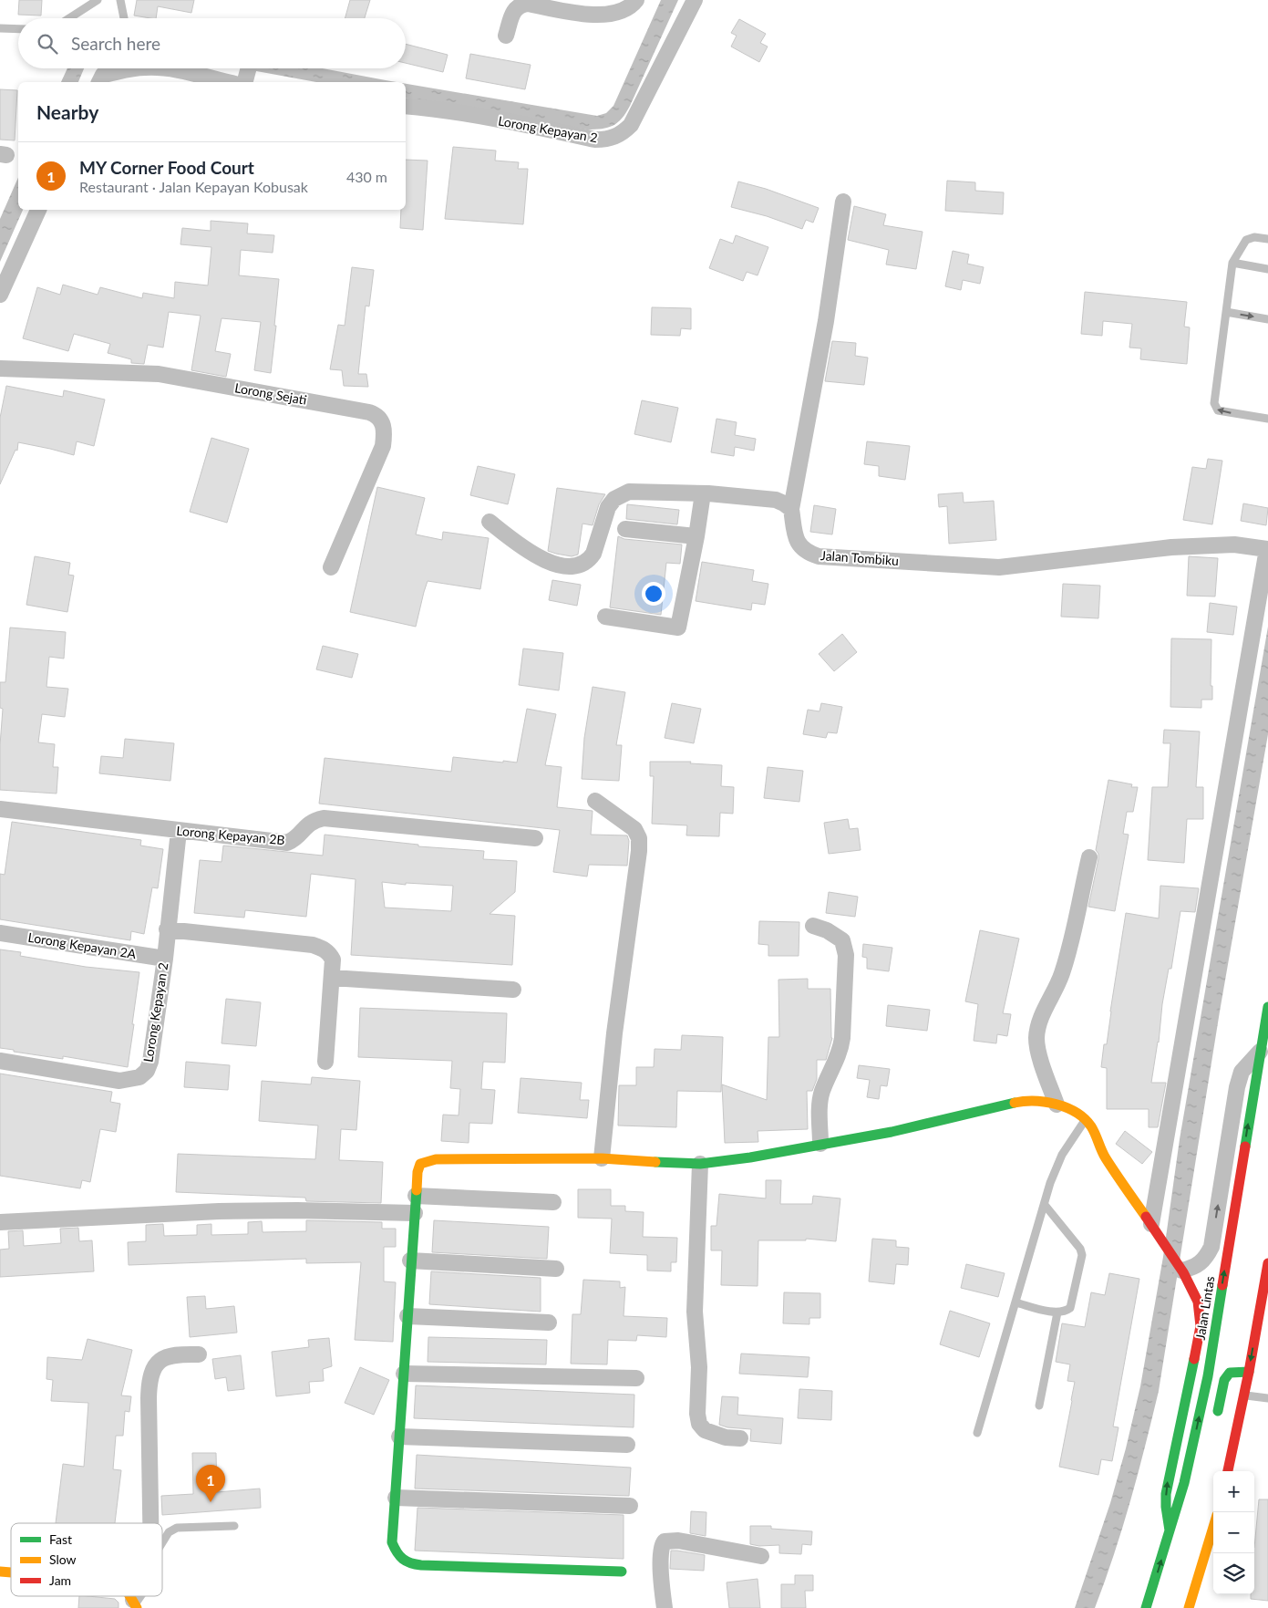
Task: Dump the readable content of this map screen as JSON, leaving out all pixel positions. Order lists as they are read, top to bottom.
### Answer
{
  "streets": {
    "main road": ["Jalan Lintas"],
    "street": [
      "Lorong Kepayan 2",
      "Lorong Sejati",
      "Jalan Tombiku",
      "Lorong Kepayan 2B",
      "Lorong Kepayan 2A"
    ]
  },
  "crossings": [
    ["Lorong Kepayan 2", "Lorong Kepayan 2B"],
    ["Lorong Kepayan 2", "Lorong Kepayan 2A"]
  ],
  "legend": ["Fast", "Slow", "Jam"],
  "page": {
    "search": "Search here",
    "heading": "Nearby",
    "list": [
      {
        "mark": "1",
        "name": "MY Corner Food Court",
        "note": "Restaurant · Jalan Kepayan Kobusak",
        "value": "430 m"
      }
    ],
    "pins": "1",
    "map_buttons": ["+", "−"]
  }
}
